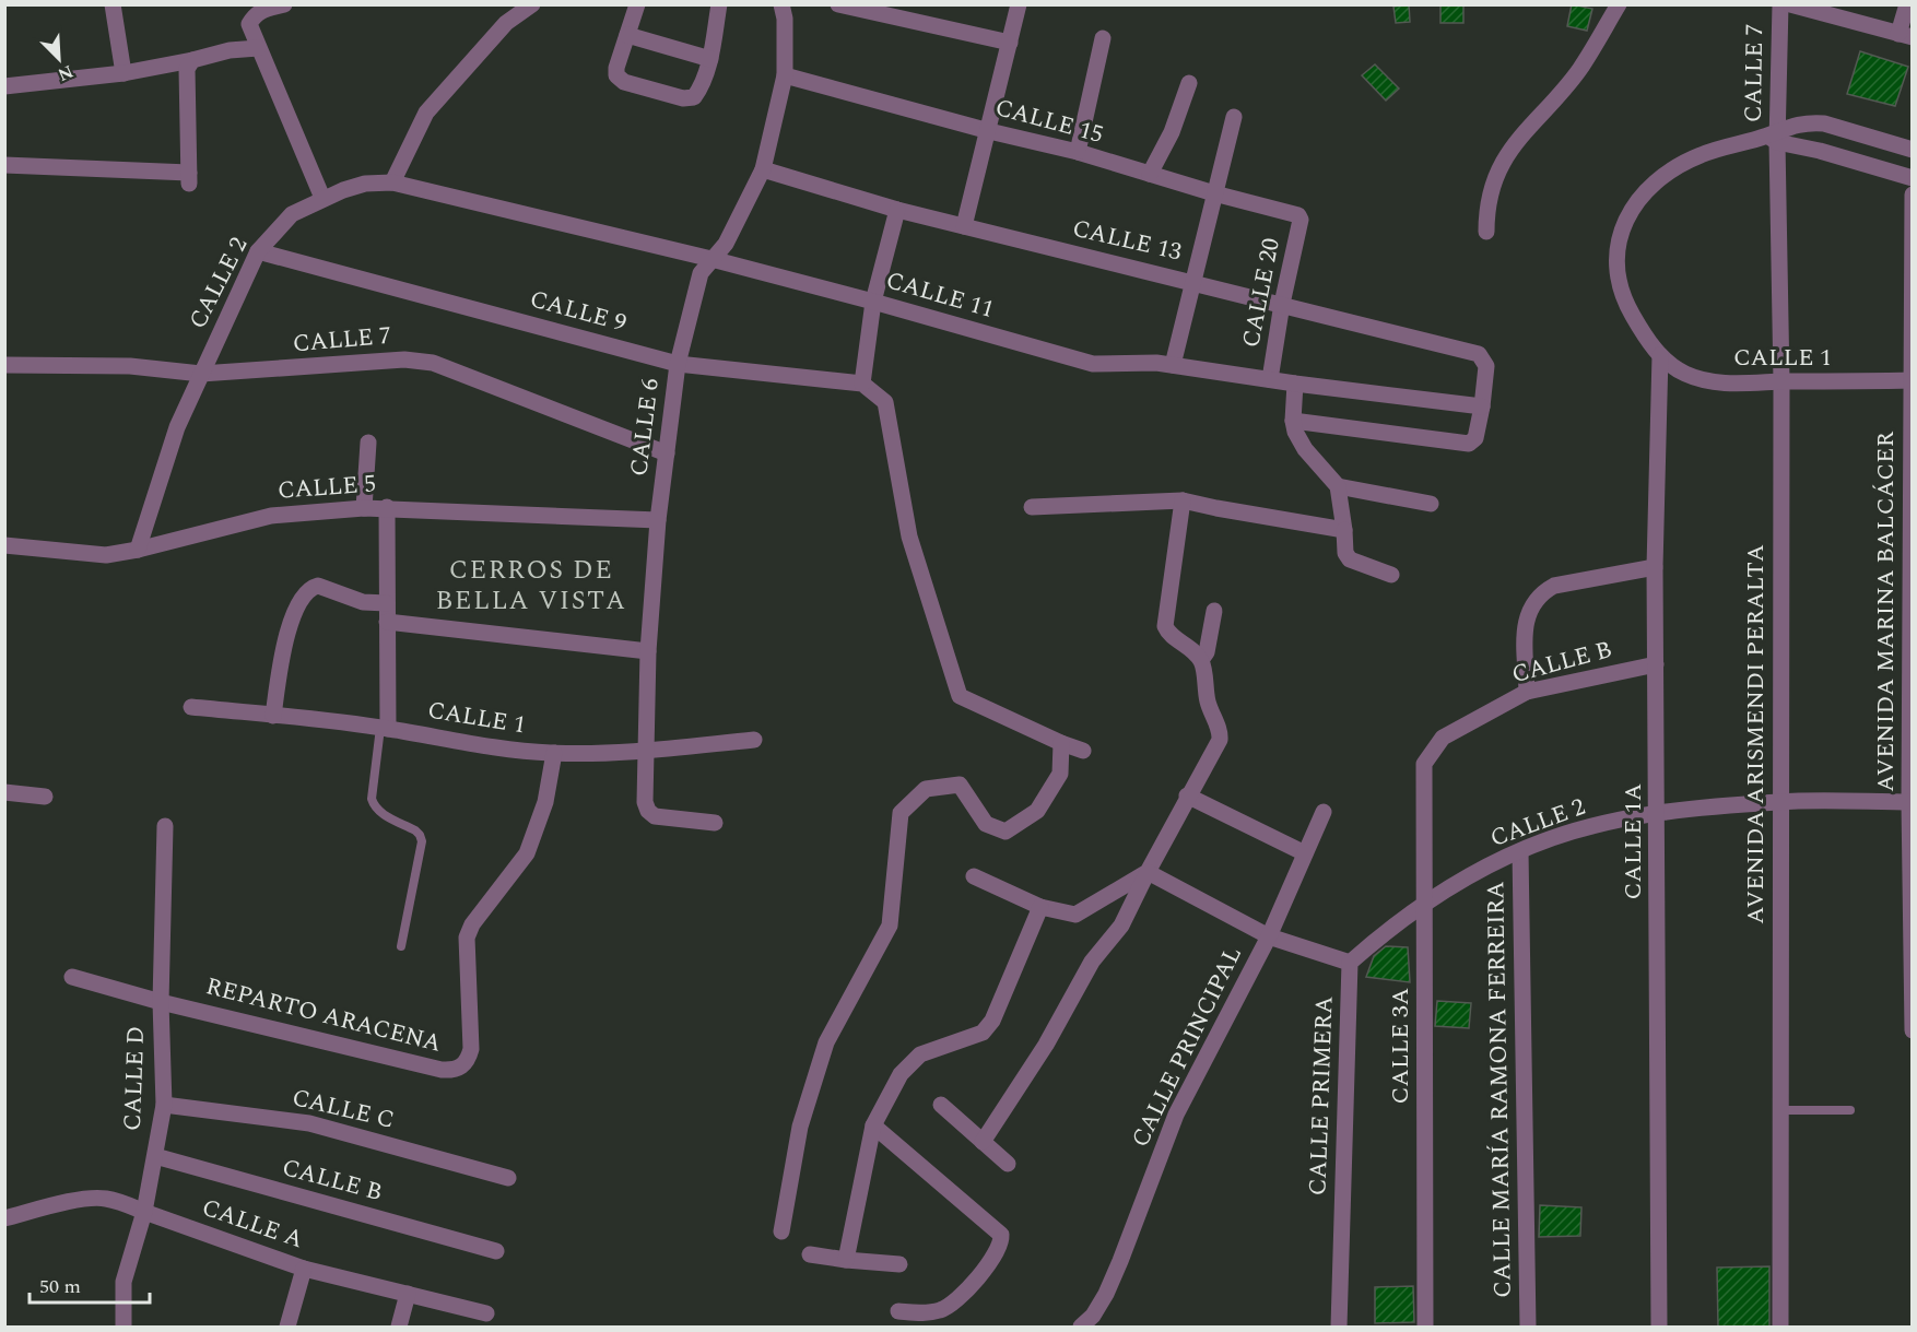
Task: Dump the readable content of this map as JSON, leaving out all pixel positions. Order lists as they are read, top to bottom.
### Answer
{
  "streets": {
    "street": [
      "CALLE 7",
      "CALLE 15",
      "CALLE 13",
      "CALLE 2",
      "CALLE 20",
      "CALLE 11",
      "CALLE 9",
      "CALLE 1",
      "CALLE 6",
      "CALLE 5",
      "AVENIDA MARINA BALCÁCER",
      "CALLE B",
      "AVENIDA ARISMENDI PERALTA",
      "CALLE 1A",
      "REPARTO ARACENA",
      "CALLE 3A",
      "CALLE PRINCIPAL",
      "CALLE D",
      "CALLE MARÍA RAMONA FERREIRA",
      "CALLE PRIMERA",
      "CALLE C",
      "CALLE A"
    ]
  },
  "crossings": [
    ["CALLE 7", "CALLE 2"],
    ["CALLE 7", "CALLE 1"],
    ["CALLE 7", "CALLE 6"],
    ["CALLE 7", "AVENIDA ARISMENDI PERALTA"],
    ["CALLE 15", "CALLE 20"],
    ["CALLE 15", "CALLE 6"],
    ["CALLE 13", "CALLE 20"],
    ["CALLE 13", "CALLE 11"],
    ["CALLE 13", "CALLE 6"],
    ["CALLE 2", "CALLE 11"],
    ["CALLE 2", "CALLE 9"],
    ["CALLE 2", "CALLE 5"],
    ["CALLE 2", "AVENIDA MARINA BALCÁCER"],
    ["CALLE 2", "AVENIDA ARISMENDI PERALTA"],
    ["CALLE 2", "CALLE 1A"],
    ["CALLE 2", "CALLE 3A"],
    ["CALLE 2", "CALLE MARÍA RAMONA FERREIRA"],
    ["CALLE 2", "CALLE PRIMERA"],
    ["CALLE 20", "CALLE 11"],
    ["CALLE 11", "CALLE 6"],
    ["CALLE 9", "CALLE 6"],
    ["CALLE 1", "CALLE 6"],
    ["CALLE 1", "AVENIDA MARINA BALCÁCER"],
    ["CALLE 1", "AVENIDA ARISMENDI PERALTA"],
    ["CALLE 1", "CALLE 1A"],
    ["CALLE 1", "REPARTO ARACENA"],
    ["CALLE 6", "CALLE 5"],
    ["CALLE B", "CALLE 1A"],
    ["CALLE B", "CALLE 3A"],
    ["CALLE B", "CALLE D"],
    ["REPARTO ARACENA", "CALLE D"],
    ["CALLE 3A", "CALLE PRIMERA"],
    ["CALLE PRINCIPAL", "CALLE PRIMERA"],
    ["CALLE D", "CALLE C"],
    ["CALLE D", "CALLE A"]
  ],
  "districts": ["CERROS DE BELLA VISTA"],
  "scale_bar": "50 m",
  "north": "bottom right"
}
